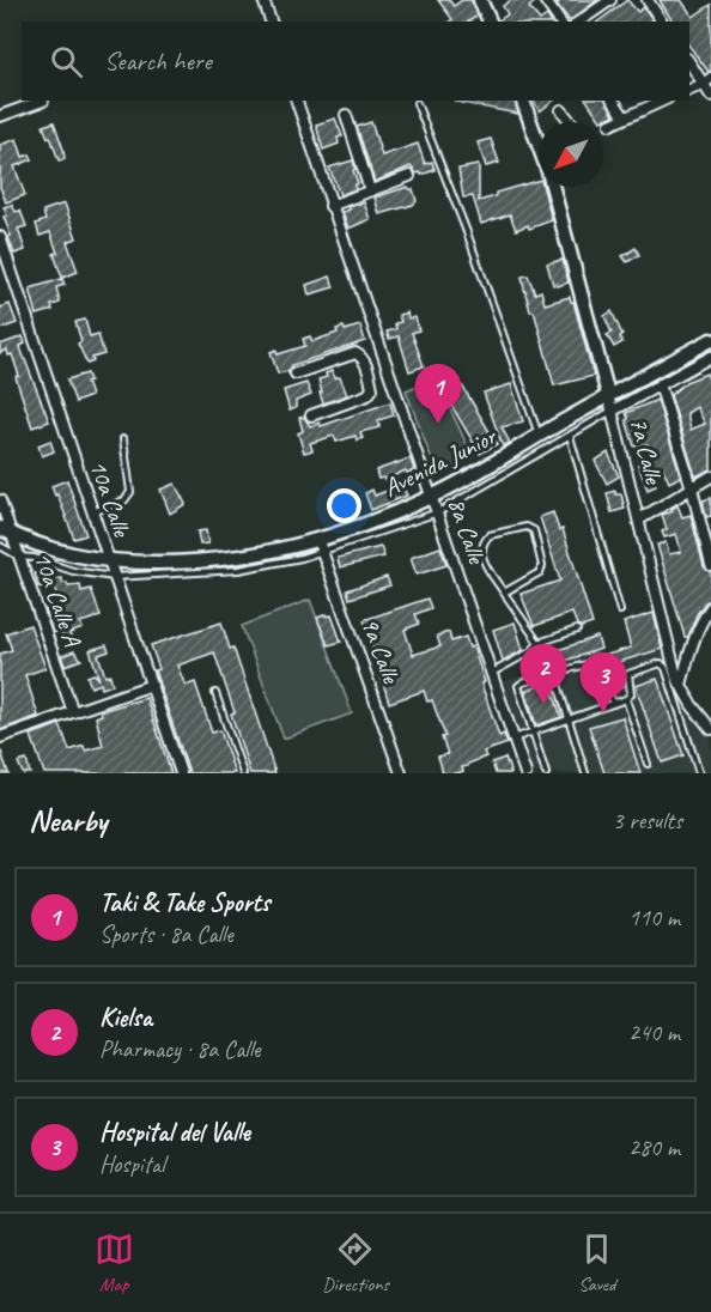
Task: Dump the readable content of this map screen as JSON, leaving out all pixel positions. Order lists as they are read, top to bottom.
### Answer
{
  "streets": {
    "main road": ["7a Calle", "Avenida Junior"],
    "street": [
      "10a Calle",
      "8a Calle",
      "10a Calle A",
      "9a Calle"
    ]
  },
  "crossings": [
    ["7a Calle", "Avenida Junior"],
    ["Avenida Junior", "10a Calle"],
    ["Avenida Junior", "8a Calle"],
    ["Avenida Junior", "10a Calle A"],
    ["Avenida Junior", "9a Calle"]
  ],
  "north": "bottom left",
  "page": {
    "search": "Search here",
    "pins": ["1", "2", "3"],
    "heading": ["Nearby", "3 results"],
    "list": [
      {
        "mark": "1",
        "name": "Taki & Take Sports",
        "note": "Sports · 8a Calle",
        "value": "110 m"
      },
      {
        "mark": "2",
        "name": "Kielsa",
        "note": "Pharmacy · 8a Calle",
        "value": "240 m"
      },
      {
        "mark": "3",
        "name": "Hospital del Valle",
        "note": "Hospital",
        "value": "280 m"
      }
    ],
    "nav": ["Map", "Directions", "Saved"]
  }
}
